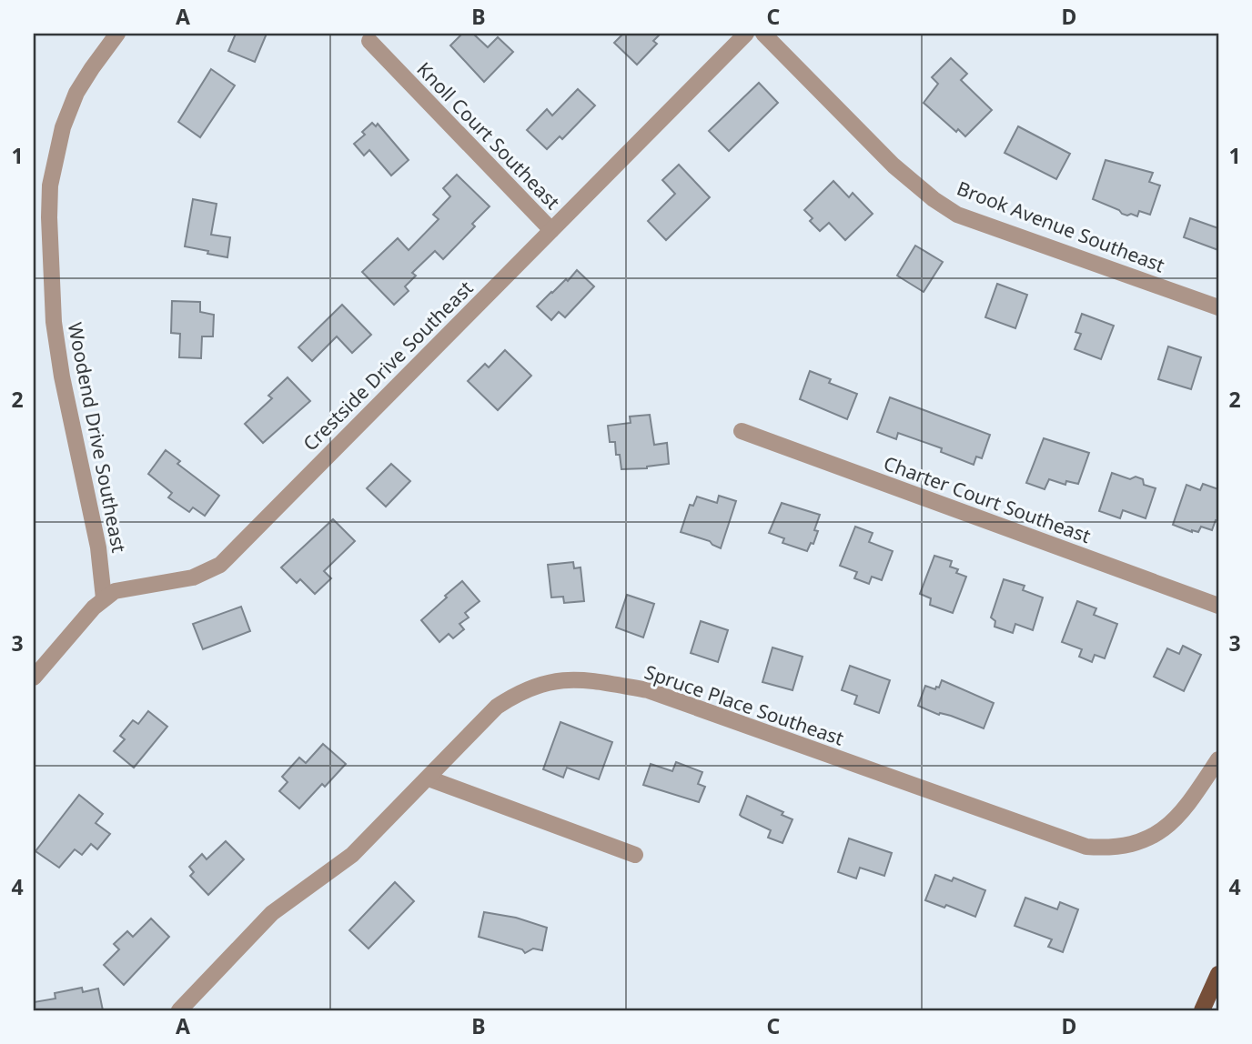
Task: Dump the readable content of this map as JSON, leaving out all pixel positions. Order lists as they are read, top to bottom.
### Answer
{
  "streets": {
    "street": [
      "Knoll Court Southeast",
      "Brook Avenue Southeast",
      "Crestside Drive Southeast",
      "Woodend Drive Southeast",
      "Charter Court Southeast",
      "Spruce Place Southeast"
    ]
  },
  "crossings": [
    ["Knoll Court Southeast", "Crestside Drive Southeast"],
    ["Crestside Drive Southeast", "Woodend Drive Southeast"]
  ],
  "grid": {
    "columns": [
      "A",
      "B",
      "C",
      "D"
    ],
    "rows": [
      "1",
      "2",
      "3",
      "4"
    ]
  }
}
